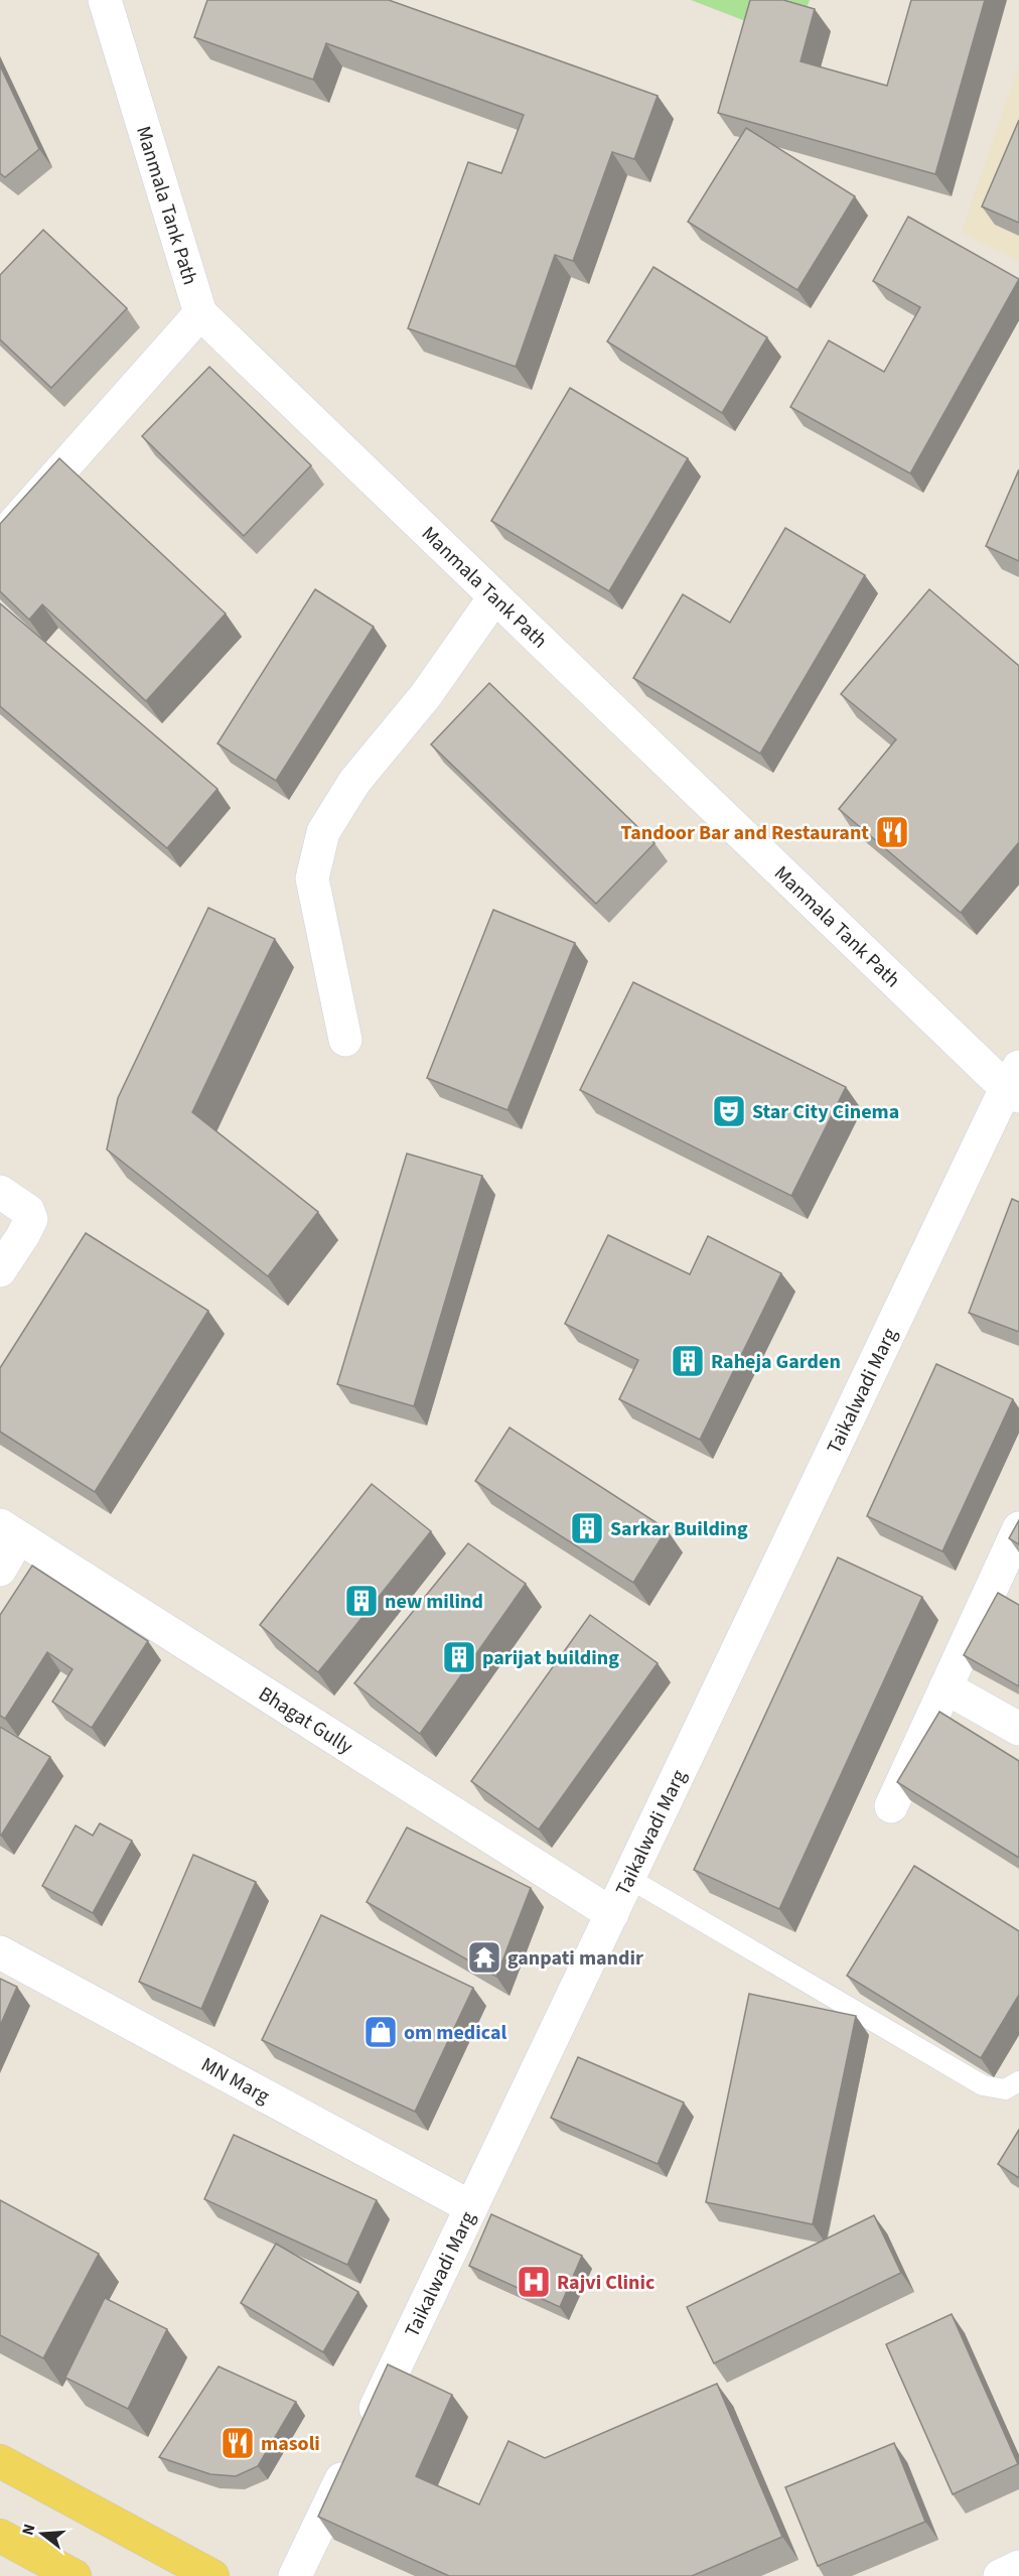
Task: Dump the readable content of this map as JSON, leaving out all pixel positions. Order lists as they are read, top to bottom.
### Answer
{
  "streets": {
    "street": [
      "Manmala Tank Path",
      "Taikalwadi Marg",
      "Bhagat Gully",
      "MN Marg"
    ]
  },
  "crossings": [
    ["Manmala Tank Path", "Taikalwadi Marg"],
    ["Taikalwadi Marg", "Bhagat Gully"],
    ["Taikalwadi Marg", "MN Marg"]
  ],
  "places": {
    "restaurant": ["Tandoor Bar and Restaurant", "masoli"],
    "theatre": ["Star City Cinema"],
    "building": [
      "Raheja Garden",
      "Sarkar Building",
      "new milind",
      "parijat building"
    ],
    "temple": ["ganpati mandir"],
    "shop": ["om medical"],
    "hospital": ["Rajvi Clinic"]
  },
  "north": "left"
}
